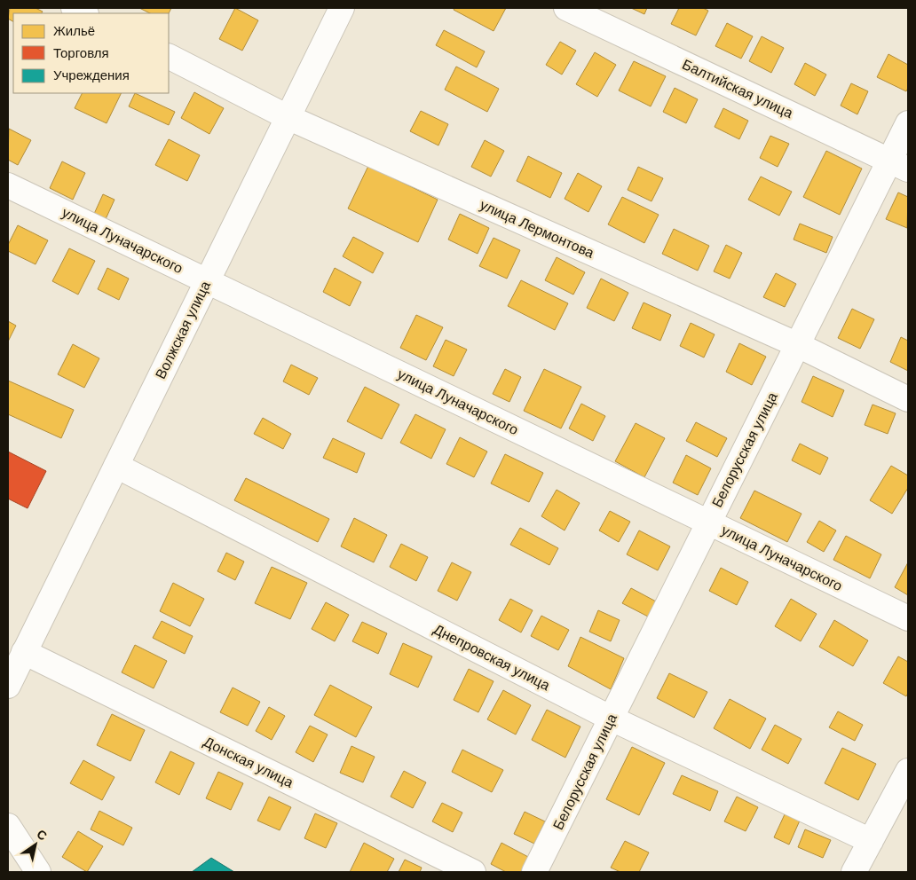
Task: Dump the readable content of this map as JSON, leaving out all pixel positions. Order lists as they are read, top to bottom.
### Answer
{
  "streets": {
    "street": [
      "Балтийская улица",
      "улица Лермонтова",
      "улица Луначарского",
      "Волжская улица",
      "Белорусская улица",
      "Днепровская улица",
      "Донская улица"
    ]
  },
  "crossings": [
    ["Балтийская улица", "Белорусская улица"],
    ["улица Лермонтова", "Волжская улица"],
    ["улица Лермонтова", "Белорусская улица"],
    ["улица Луначарского", "Волжская улица"],
    ["улица Луначарского", "Белорусская улица"],
    ["Волжская улица", "Днепровская улица"],
    ["Волжская улица", "Донская улица"],
    ["Белорусская улица", "Днепровская улица"]
  ],
  "legend": ["Жильё", "Торговля", "Учреждения"],
  "north": "top right"
}
